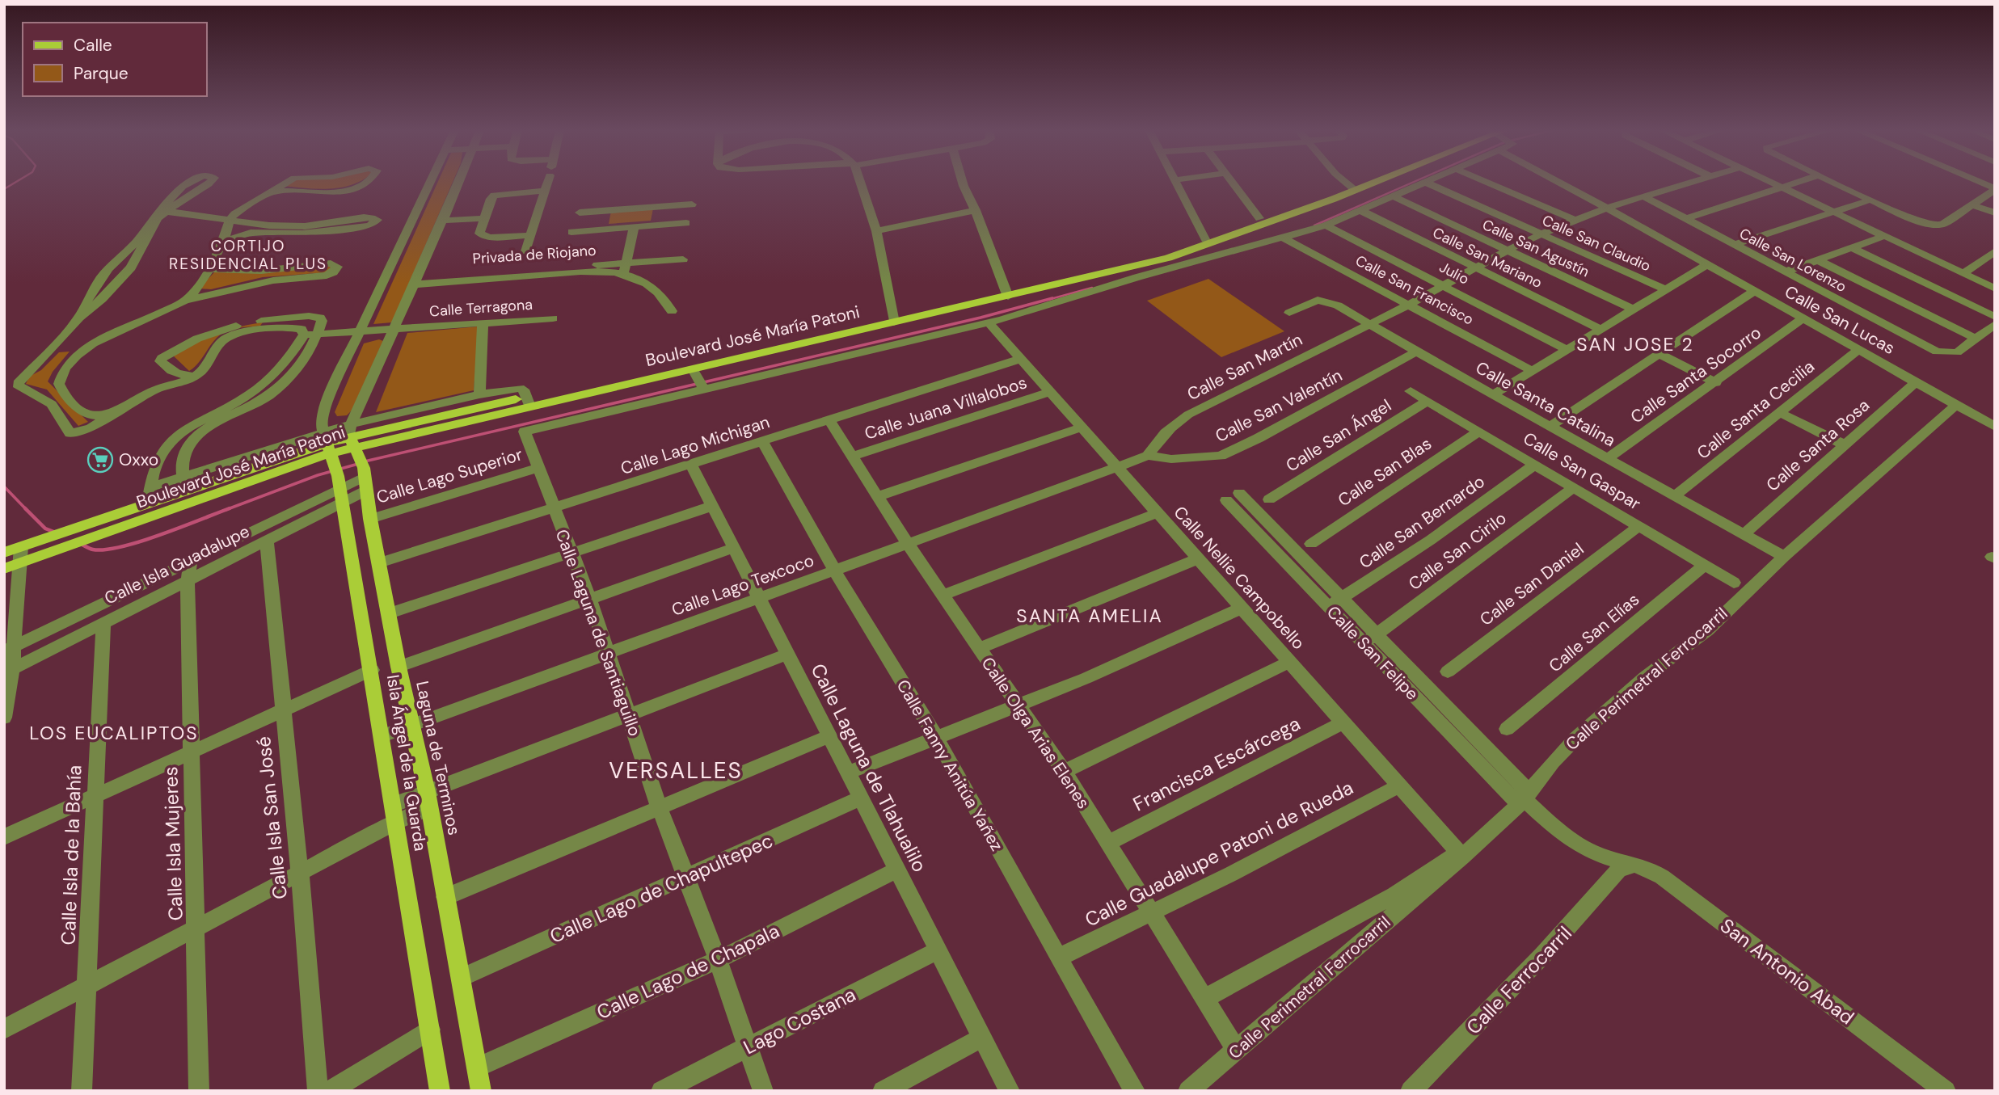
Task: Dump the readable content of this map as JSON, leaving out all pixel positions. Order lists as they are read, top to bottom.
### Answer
{
  "streets": {
    "main road": ["Boulevard José María Patoni", "Laguna de Terminos", "Isla Ángel de la Guarda"],
    "street": [
      "Calle San Claudio",
      "Calle San Agustín",
      "Privada de Riojano",
      "Calle San Mariano",
      "Calle San Lorenzo",
      "Julio",
      "Calle San Francisco",
      "Calle Terragona",
      "Calle San Lucas",
      "Calle San Martín",
      "Calle Santa Socorro",
      "Calle Santa Catalina",
      "Calle San Valentín",
      "Calle Juana Villalobos",
      "Calle Santa Cecilia",
      "Calle San Ángel",
      "Calle Lago Michigan",
      "Calle Santa Rosa",
      "Calle San Gaspar",
      "Calle San Blas",
      "Calle Lago Superior",
      "Calle San Bernardo",
      "Calle San Cirilo",
      "Calle Isla Guadalupe",
      "Calle Nellie Campobello",
      "Calle San Daniel",
      "Calle Lago Texcoco",
      "Calle Laguna de Santiaguillo",
      "Calle San Elías",
      "Calle San Felipe",
      "Calle Perimetral Ferrocarril",
      "Calle Olga Arias Elenes",
      "Francisca Escárcega",
      "Calle Fanny Anitúa Yañez",
      "Calle Laguna de Tlahualilo",
      "Calle Isla San José",
      "Calle Isla Mujeres",
      "Calle Guadalupe Patoni de Rueda",
      "Calle Isla de la Bahía",
      "Calle Lago de Chapultepec",
      "Calle Lago de Chapala",
      "San Antonio Abad",
      "Calle Ferrocarril",
      "Lago Costana"
    ]
  },
  "crossings": [
    ["Calle San Lucas", "Calle Santa Socorro"],
    ["Calle San Lucas", "Calle Santa Cecilia"],
    ["Calle San Lucas", "Calle Santa Rosa"],
    ["Calle San Lucas", "Calle Perimetral Ferrocarril"],
    ["Boulevard José María Patoni", "Calle Isla Guadalupe"],
    ["Boulevard José María Patoni", "Calle Laguna de Santiaguillo"],
    ["Boulevard José María Patoni", "Laguna de Terminos"],
    ["Boulevard José María Patoni", "Isla Ángel de la Guarda"],
    ["Calle San Martín", "Calle Santa Catalina"],
    ["Calle San Martín", "Calle San Valentín"],
    ["Calle San Martín", "Calle Lago Texcoco"],
    ["Calle Santa Socorro", "Calle Santa Catalina"],
    ["Calle Santa Catalina", "Calle San Valentín"],
    ["Calle Santa Catalina", "Calle Santa Cecilia"],
    ["Calle Santa Catalina", "Calle Santa Rosa"],
    ["Calle Santa Catalina", "Calle Perimetral Ferrocarril"],
    ["Calle San Valentín", "Calle Lago Texcoco"],
    ["Calle Juana Villalobos", "Calle Nellie Campobello"],
    ["Calle Juana Villalobos", "Calle Olga Arias Elenes"],
    ["Calle San Ángel", "Calle San Gaspar"],
    ["Calle Lago Michigan", "Calle Nellie Campobello"],
    ["Calle Lago Michigan", "Calle Laguna de Santiaguillo"],
    ["Calle Lago Michigan", "Calle Olga Arias Elenes"],
    ["Calle Lago Michigan", "Laguna de Terminos"],
    ["Calle Lago Michigan", "Calle Fanny Anitúa Yañez"],
    ["Calle Lago Michigan", "Calle Laguna de Tlahualilo"],
    ["Calle San Gaspar", "Calle San Blas"],
    ["Calle San Gaspar", "Calle San Bernardo"],
    ["Calle San Gaspar", "Calle San Cirilo"],
    ["Calle San Gaspar", "Calle San Daniel"],
    ["Calle San Gaspar", "Calle San Elías"],
    ["Calle Lago Superior", "Calle Laguna de Santiaguillo"],
    ["Calle Lago Superior", "Laguna de Terminos"],
    ["Calle San Bernardo", "Calle San Felipe"],
    ["Calle San Cirilo", "Calle San Felipe"],
    ["Calle Isla Guadalupe", "Laguna de Terminos"],
    ["Calle Isla Guadalupe", "Isla Ángel de la Guarda"],
    ["Calle Isla Guadalupe", "Calle Isla San José"],
    ["Calle Isla Guadalupe", "Calle Isla Mujeres"],
    ["Calle Isla Guadalupe", "Calle Isla de la Bahía"],
    ["Calle Nellie Campobello", "Calle Lago Texcoco"],
    ["Calle Nellie Campobello", "Calle Perimetral Ferrocarril"],
    ["Calle Nellie Campobello", "Francisca Escárcega"],
    ["Calle Nellie Campobello", "Calle Guadalupe Patoni de Rueda"],
    ["Calle Lago Texcoco", "Calle Laguna de Santiaguillo"],
    ["Calle Lago Texcoco", "Calle Olga Arias Elenes"],
    ["Calle Lago Texcoco", "Laguna de Terminos"],
    ["Calle Lago Texcoco", "Isla Ángel de la Guarda"],
    ["Calle Lago Texcoco", "Calle Fanny Anitúa Yañez"],
    ["Calle Lago Texcoco", "Calle Laguna de Tlahualilo"],
    ["Calle Laguna de Santiaguillo", "Calle Lago de Chapultepec"],
    ["Calle Laguna de Santiaguillo", "Calle Lago de Chapala"],
    ["Calle Laguna de Santiaguillo", "Lago Costana"],
    ["Calle San Felipe", "Calle Perimetral Ferrocarril"],
    ["Calle San Felipe", "San Antonio Abad"],
    ["Calle San Felipe", "Calle Ferrocarril"],
    ["Calle Perimetral Ferrocarril", "Calle Olga Arias Elenes"],
    ["Calle Olga Arias Elenes", "Francisca Escárcega"],
    ["Calle Olga Arias Elenes", "Calle Guadalupe Patoni de Rueda"],
    ["Laguna de Terminos", "Calle Lago de Chapultepec"],
    ["Laguna de Terminos", "Calle Lago de Chapala"],
    ["Calle Fanny Anitúa Yañez", "Calle Guadalupe Patoni de Rueda"],
    ["Calle Laguna de Tlahualilo", "Calle Lago de Chapultepec"],
    ["Calle Laguna de Tlahualilo", "Calle Lago de Chapala"],
    ["Calle Laguna de Tlahualilo", "Lago Costana"],
    ["San Antonio Abad", "Calle Ferrocarril"]
  ],
  "districts": [
    "CORTIJO RESIDENCIAL PLUS",
    "SAN JOSE 2",
    "SANTA AMELIA",
    "LOS EUCALIPTOS",
    "VERSALLES"
  ],
  "places": {
    "supermarket": ["Oxxo"]
  },
  "legend": ["Calle", "Parque"]
}
